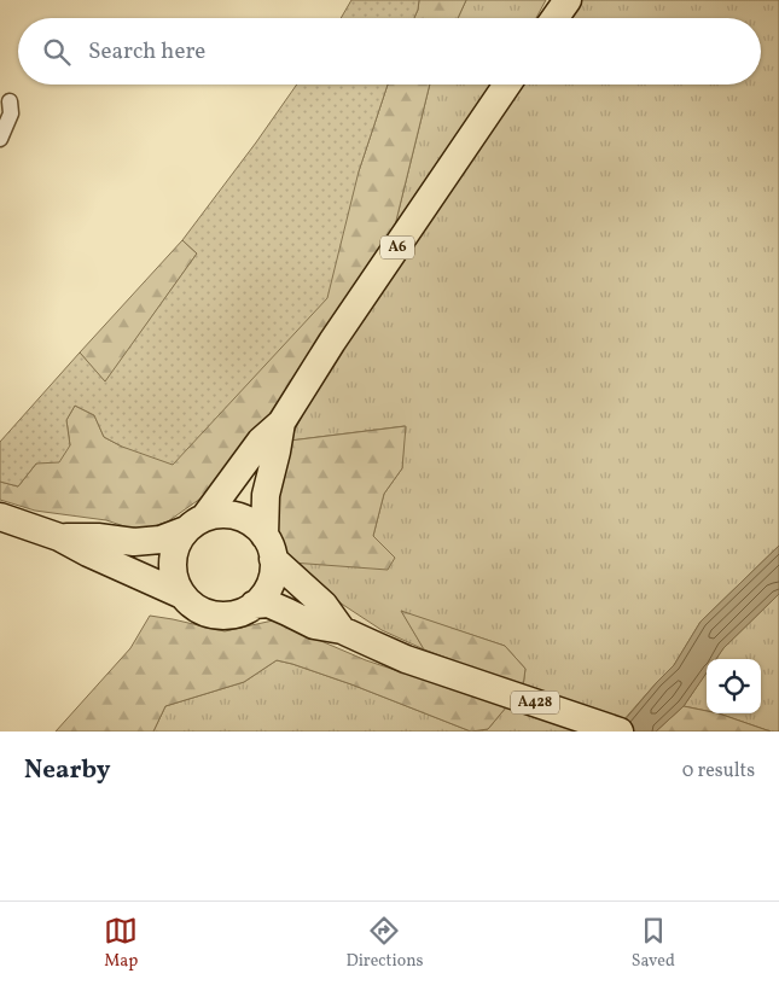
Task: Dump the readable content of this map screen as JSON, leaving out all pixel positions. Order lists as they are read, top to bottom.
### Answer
{
  "streets": {
    "highway": ["A6", "A428"]
  },
  "crossings": [
    ["A6", "A428"]
  ],
  "page": {
    "search": "Search here",
    "heading": ["Nearby", "0 results"],
    "nav": ["Map", "Directions", "Saved"]
  }
}
